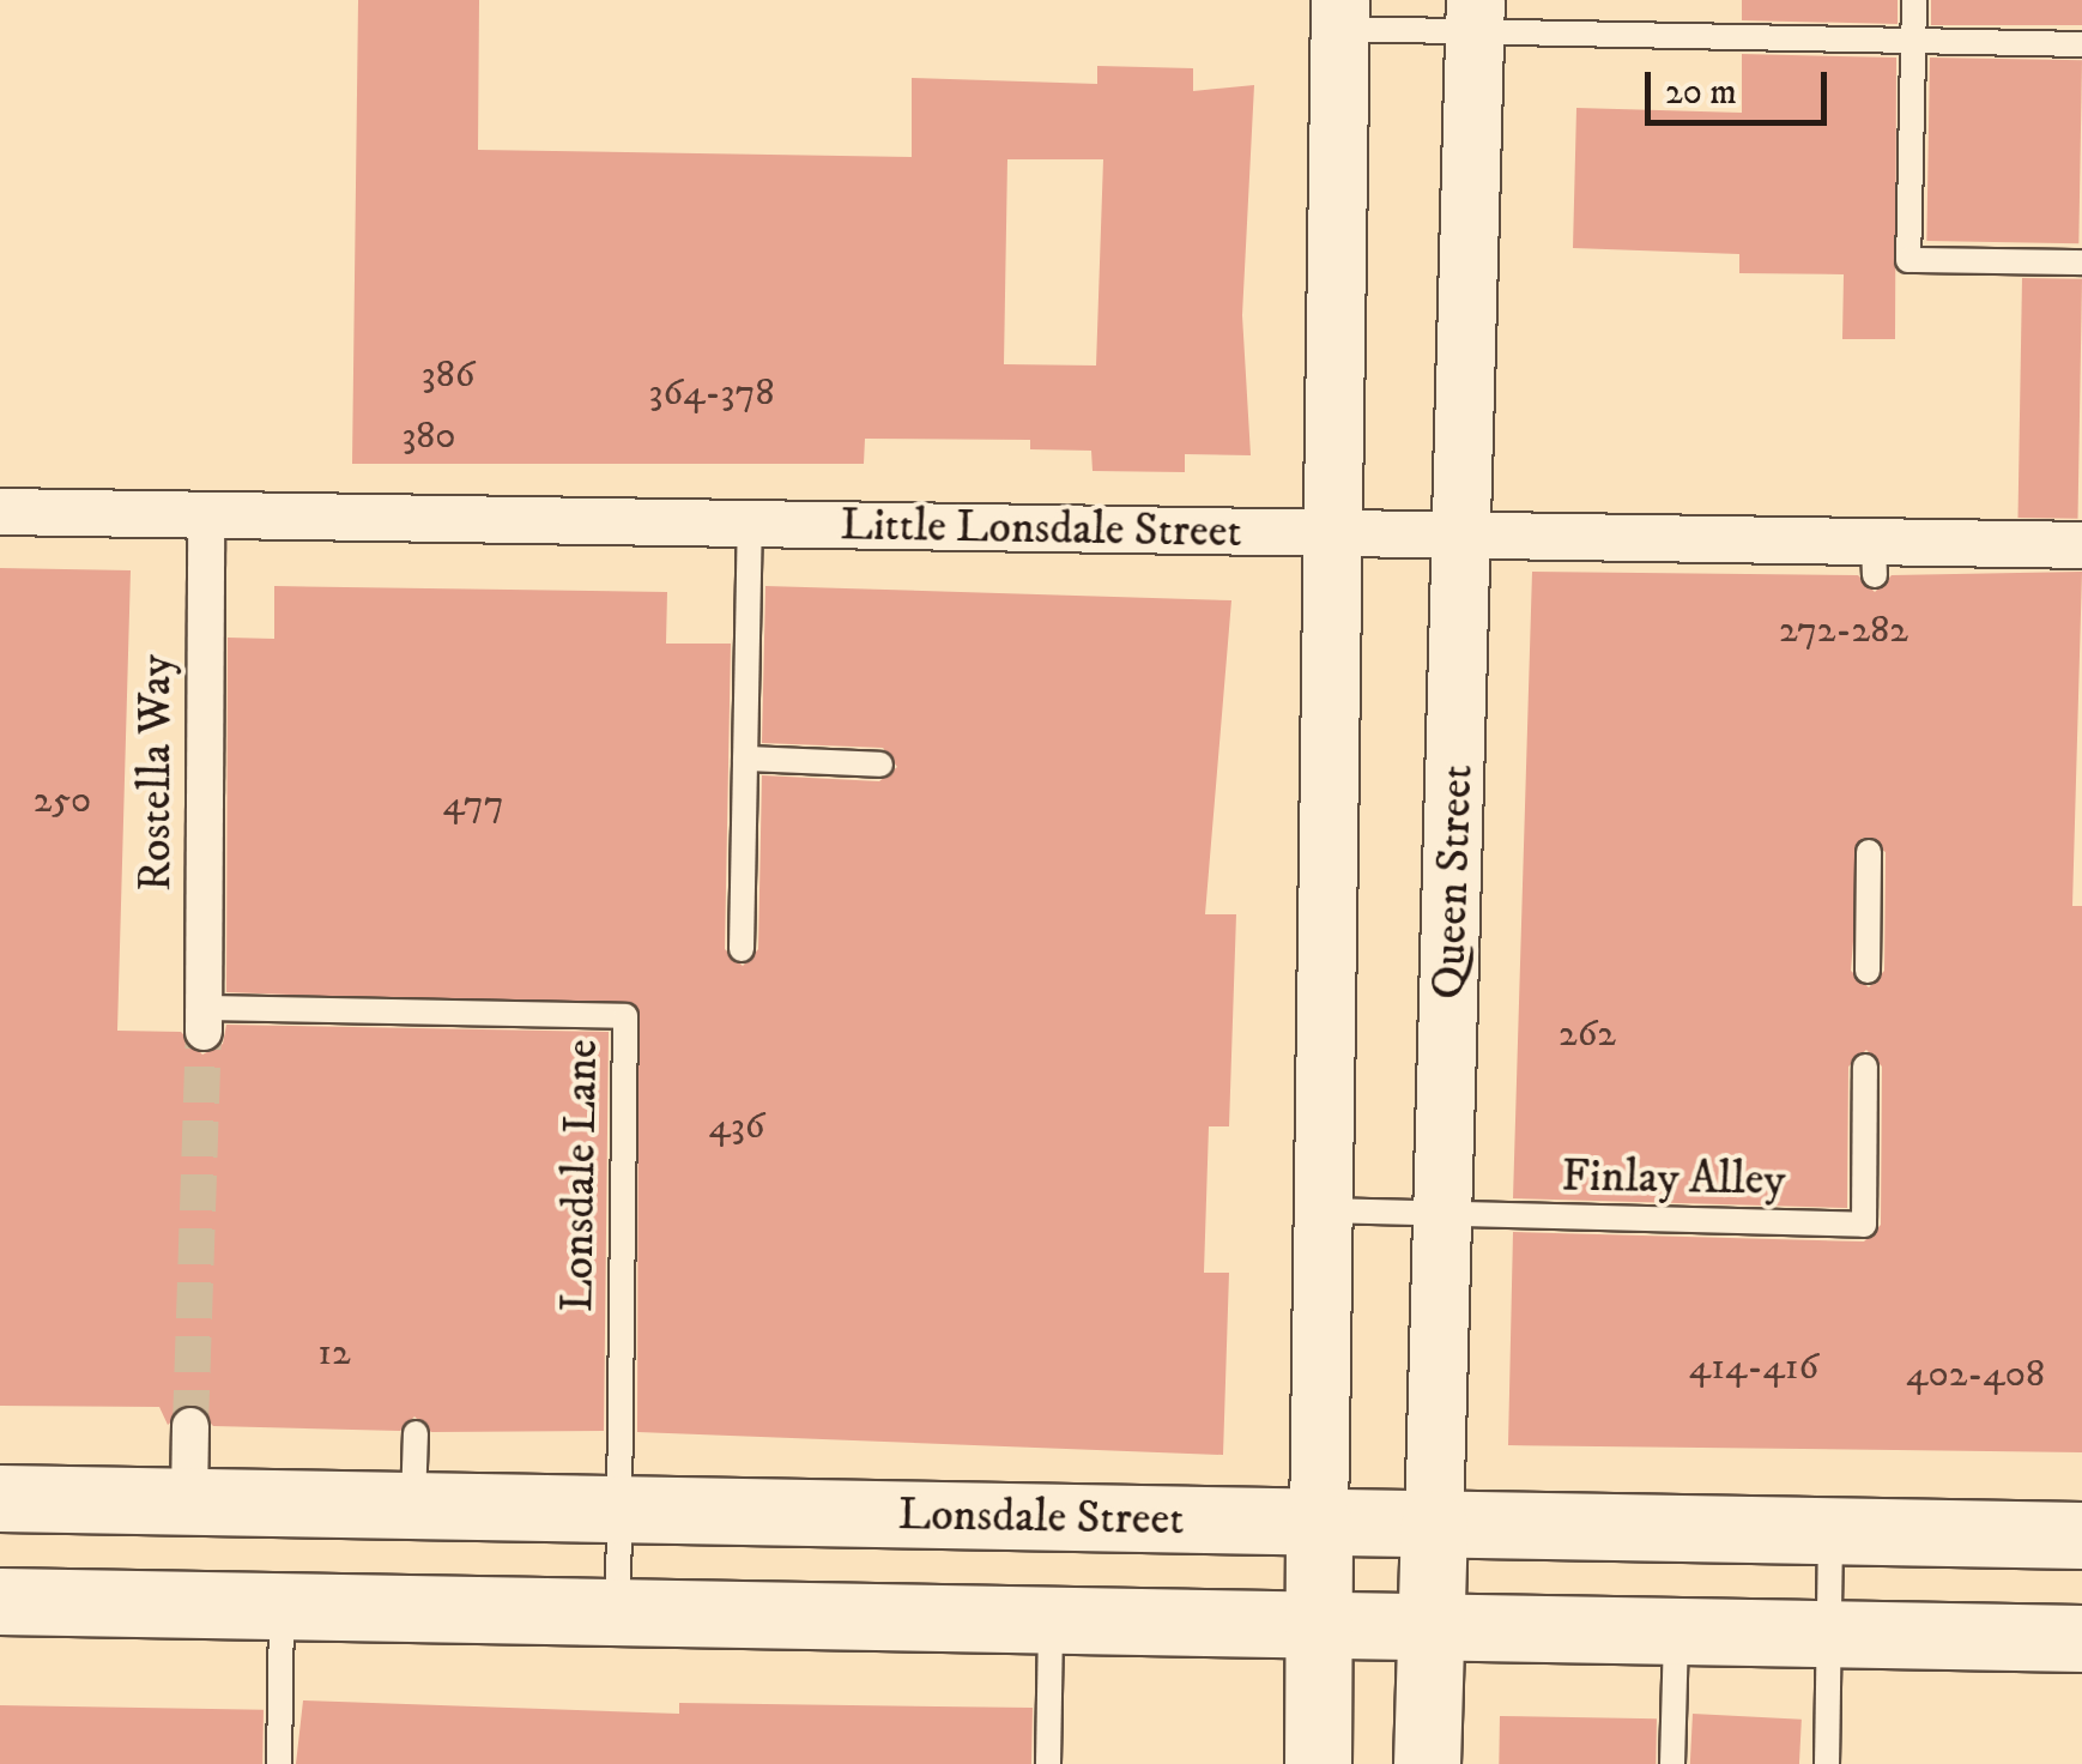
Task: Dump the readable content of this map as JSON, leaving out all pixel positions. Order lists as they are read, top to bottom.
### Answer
{
  "streets": {
    "main road": ["Queen Street", "Lonsdale Street"],
    "street": ["Little Lonsdale Street", "Rostella Way"],
    "lane": ["Lonsdale Lane", "Finlay Alley"]
  },
  "crossings": [
    ["Little Lonsdale Street", "Rostella Way"],
    ["Little Lonsdale Street", "Queen Street"],
    ["Rostella Way", "Lonsdale Lane"],
    ["Queen Street", "Finlay Alley"],
    ["Queen Street", "Lonsdale Street"],
    ["Lonsdale Lane", "Lonsdale Street"]
  ],
  "house_numbers": [
    "386",
    "364-378",
    "380",
    "272-282",
    "250",
    "477",
    "262",
    "436",
    "12",
    "414-416",
    "402-408"
  ],
  "scale_bar": "20 m"
}
